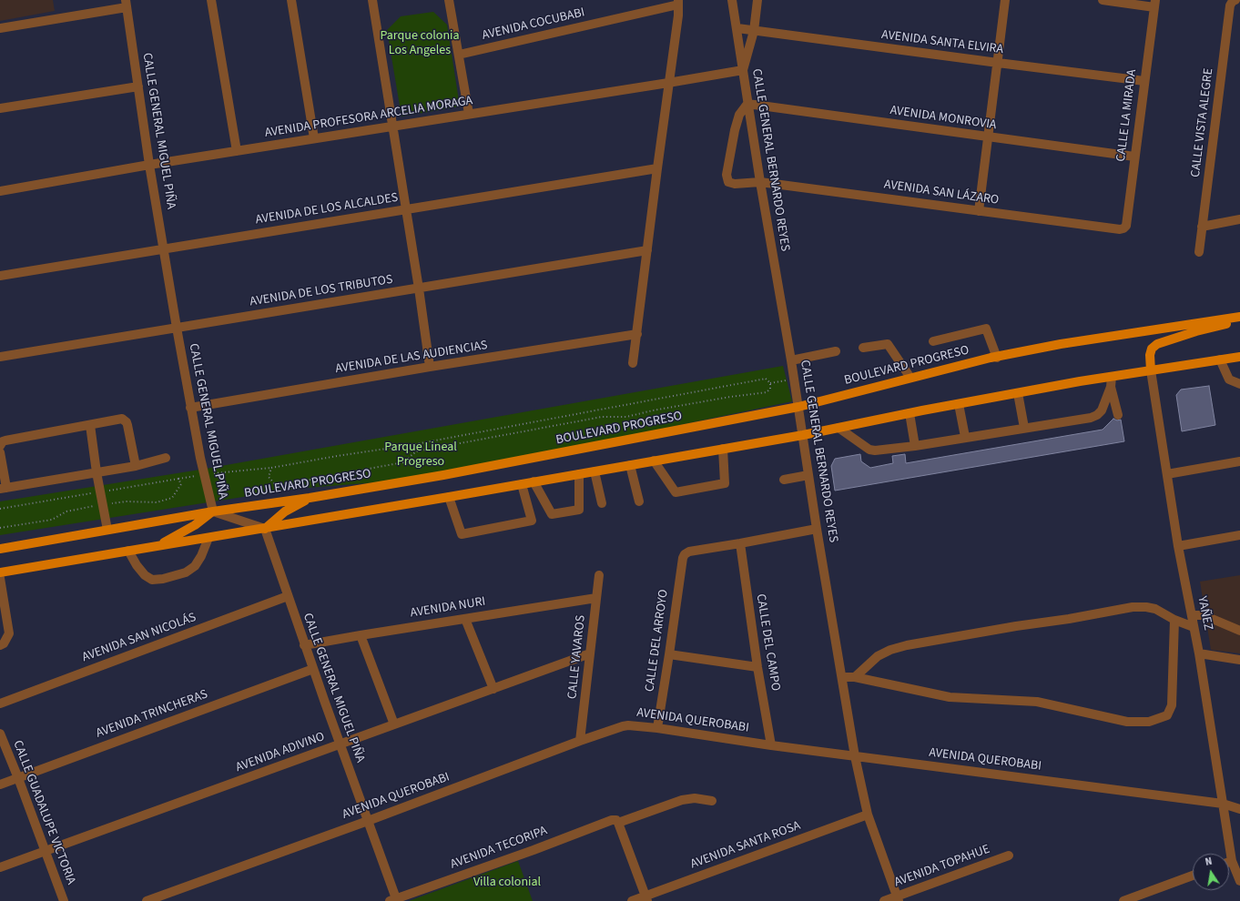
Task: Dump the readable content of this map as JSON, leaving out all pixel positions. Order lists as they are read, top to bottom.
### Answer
{
  "streets": {
    "main road": ["BOULEVARD PROGRESO"],
    "street": [
      "AVENIDA COCUBABI",
      "AVENIDA SANTA ELVIRA",
      "CALLE LA MIRADA",
      "AVENIDA PROFESORA ARCELIA MORAGA",
      "AVENIDA MONROVIA",
      "CALLE VISTA ALEGRE",
      "CALLE GENERAL MIGUEL PIÑA",
      "CALLE GENERAL BERNARDO REYES",
      "AVENIDA SAN LÁZARO",
      "AVENIDA DE LOS ALCALDES",
      "AVENIDA DE LOS TRIBUTOS",
      "AVENIDA DE LAS AUDIENCIAS",
      "AVENIDA NURI",
      "YAÑEZ",
      "AVENIDA SAN NICOLÁS",
      "CALLE DEL ARROYO",
      "CALLE DEL CAMPO",
      "CALLE YAVAROS",
      "AVENIDA TRINCHERAS",
      "AVENIDA QUEROBABI",
      "AVENIDA ADIVINO",
      "CALLE GUADALUPE VICTORIA",
      "AVENIDA SANTA ROSA",
      "AVENIDA TECORIPA",
      "AVENIDA TOPAHUE"
    ]
  },
  "crossings": [
    ["AVENIDA SANTA ELVIRA", "CALLE LA MIRADA"],
    ["AVENIDA SANTA ELVIRA", "CALLE GENERAL BERNARDO REYES"],
    ["CALLE LA MIRADA", "AVENIDA MONROVIA"],
    ["CALLE LA MIRADA", "AVENIDA SAN LÁZARO"],
    ["AVENIDA PROFESORA ARCELIA MORAGA", "CALLE GENERAL MIGUEL PIÑA"],
    ["AVENIDA PROFESORA ARCELIA MORAGA", "CALLE GENERAL BERNARDO REYES"],
    ["AVENIDA MONROVIA", "CALLE GENERAL BERNARDO REYES"],
    ["AVENIDA MONROVIA", "AVENIDA SAN LÁZARO"],
    ["CALLE GENERAL MIGUEL PIÑA", "AVENIDA DE LOS ALCALDES"],
    ["CALLE GENERAL MIGUEL PIÑA", "AVENIDA DE LOS TRIBUTOS"],
    ["CALLE GENERAL MIGUEL PIÑA", "AVENIDA DE LAS AUDIENCIAS"],
    ["CALLE GENERAL MIGUEL PIÑA", "BOULEVARD PROGRESO"],
    ["CALLE GENERAL MIGUEL PIÑA", "AVENIDA NURI"],
    ["CALLE GENERAL MIGUEL PIÑA", "AVENIDA SAN NICOLÁS"],
    ["CALLE GENERAL MIGUEL PIÑA", "AVENIDA TRINCHERAS"],
    ["CALLE GENERAL MIGUEL PIÑA", "AVENIDA QUEROBABI"],
    ["CALLE GENERAL MIGUEL PIÑA", "AVENIDA ADIVINO"],
    ["CALLE GENERAL MIGUEL PIÑA", "AVENIDA TECORIPA"],
    ["CALLE GENERAL BERNARDO REYES", "AVENIDA SAN LÁZARO"],
    ["CALLE GENERAL BERNARDO REYES", "BOULEVARD PROGRESO"],
    ["CALLE GENERAL BERNARDO REYES", "AVENIDA QUEROBABI"],
    ["CALLE GENERAL BERNARDO REYES", "AVENIDA SANTA ROSA"],
    ["CALLE GENERAL BERNARDO REYES", "AVENIDA TOPAHUE"],
    ["AVENIDA NURI", "CALLE YAVAROS"],
    ["YAÑEZ", "AVENIDA QUEROBABI"],
    ["CALLE DEL ARROYO", "CALLE DEL CAMPO"],
    ["CALLE DEL ARROYO", "AVENIDA QUEROBABI"],
    ["CALLE DEL CAMPO", "AVENIDA QUEROBABI"],
    ["CALLE YAVAROS", "AVENIDA QUEROBABI"],
    ["CALLE YAVAROS", "AVENIDA ADIVINO"],
    ["AVENIDA TRINCHERAS", "CALLE GUADALUPE VICTORIA"],
    ["AVENIDA ADIVINO", "CALLE GUADALUPE VICTORIA"]
  ],
  "parks": ["Parque colonia Los Angeles", "Parque Lineal Progreso", "Villa colonial"],
  "north": "top"
}
